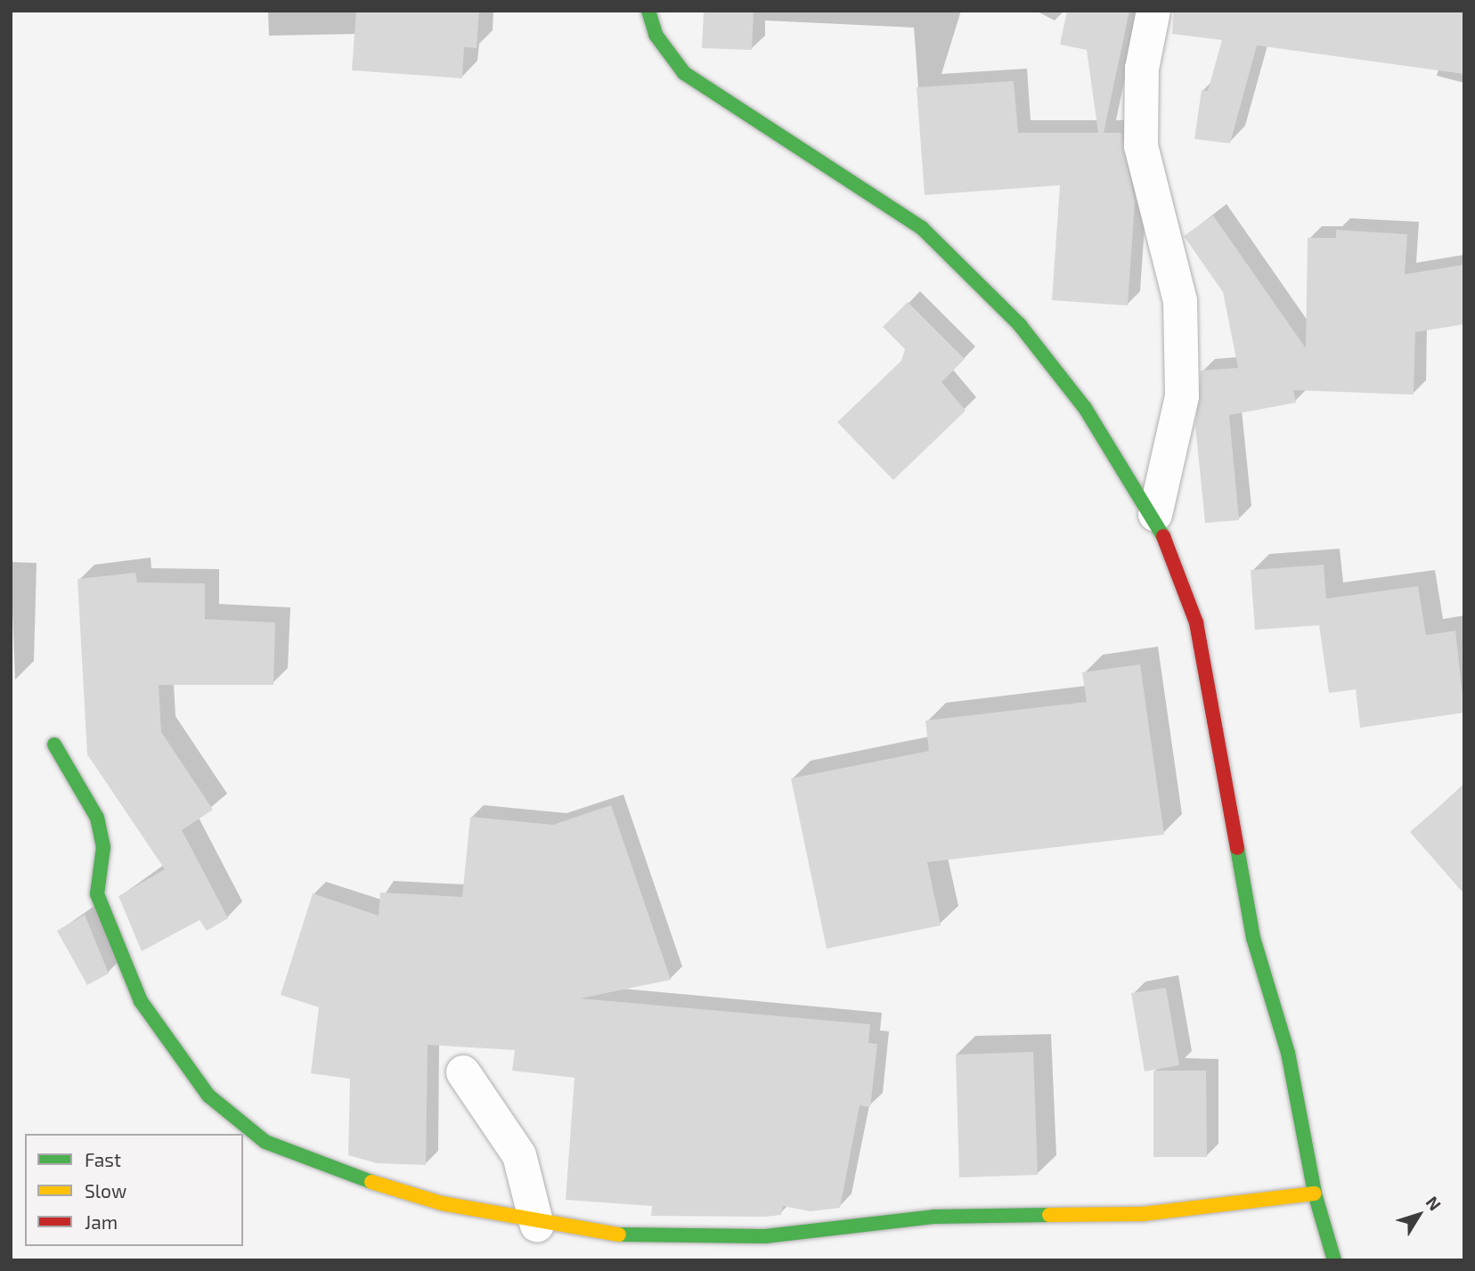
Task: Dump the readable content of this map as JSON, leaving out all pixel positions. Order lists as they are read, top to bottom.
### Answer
{
  "legend": ["Fast", "Slow", "Jam"],
  "north": "top right"
}
